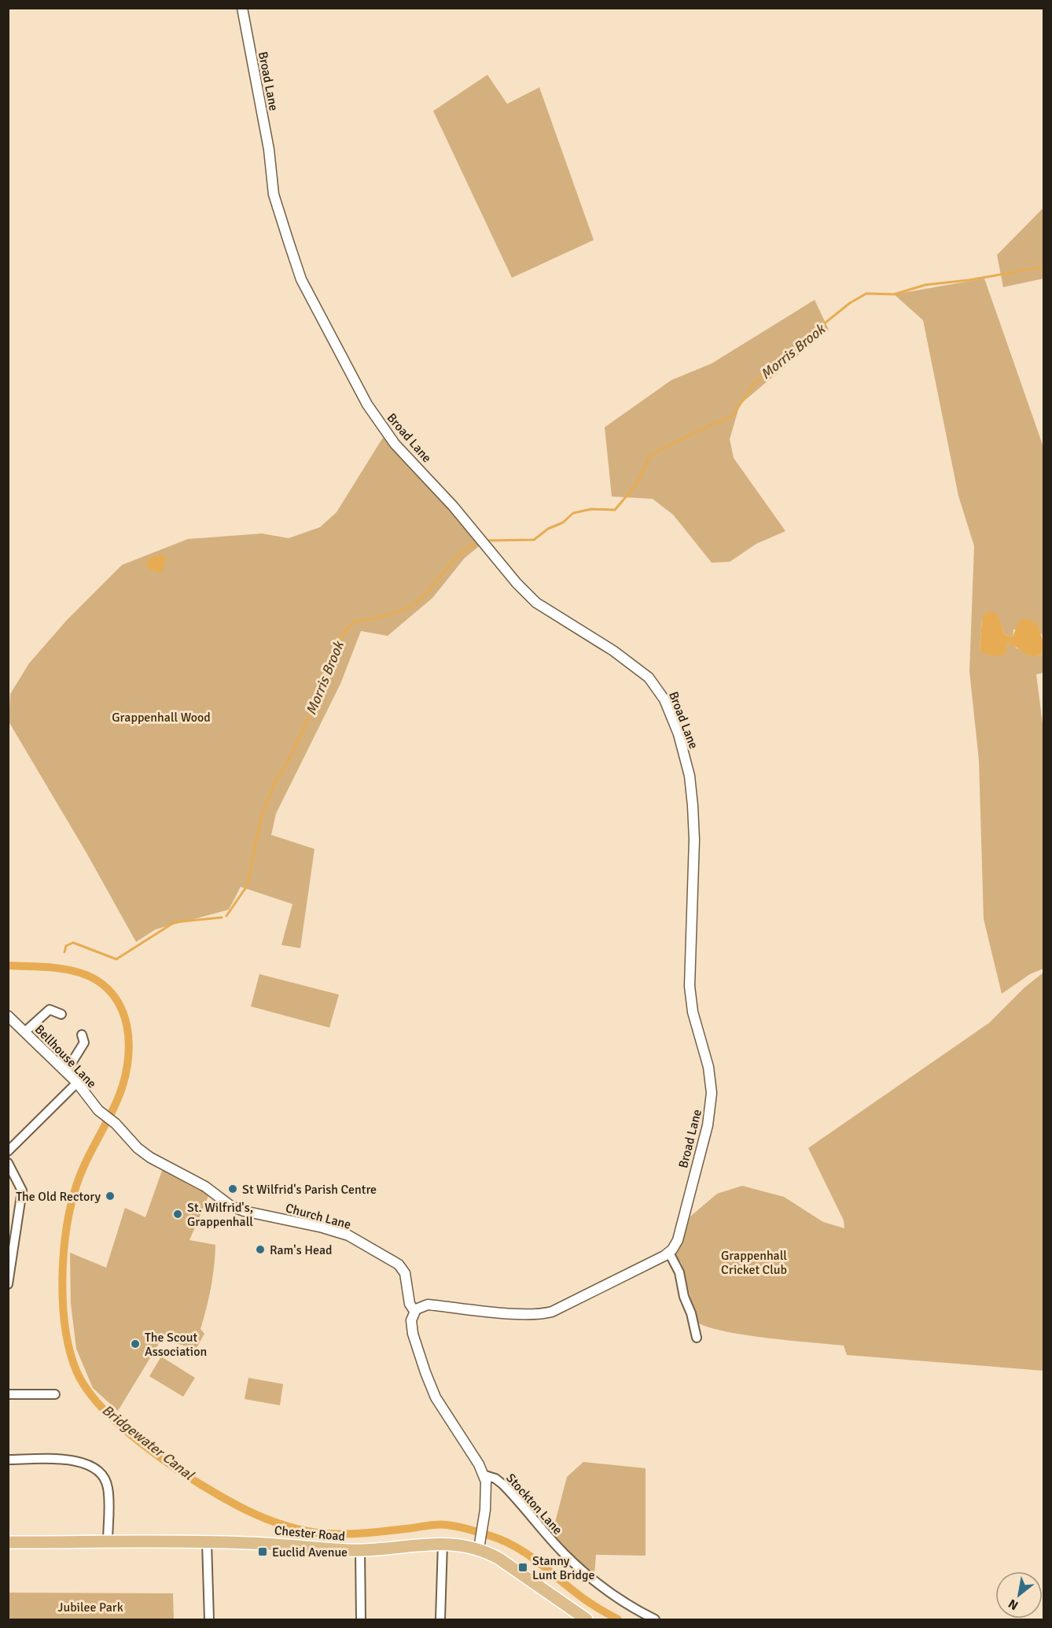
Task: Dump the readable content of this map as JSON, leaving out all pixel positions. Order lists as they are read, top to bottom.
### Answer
{
  "streets": {
    "main road": ["Chester Road"],
    "street": [
      "Broad Lane",
      "Bellhouse Lane",
      "Church Lane",
      "Stockton Lane"
    ]
  },
  "crossings": [
    ["Bellhouse Lane", "Church Lane"],
    ["Church Lane", "Stockton Lane"],
    ["Church Lane", "Chester Road"]
  ],
  "water": ["Morris Brook", "Bridgewater Canal"],
  "parks": ["Grappenhall Wood", "Grappenhall Cricket Club", "Jubilee Park"],
  "places": {
    "other": [
      "St Wilfrid's Parish Centre",
      "The Old Rectory",
      "St. Wilfrid's, Grappenhall",
      "Ram's Head",
      "The Scout Association"
    ],
    "transit": ["Euclid Avenue", "Stanny Lunt Bridge"]
  },
  "north": "bottom left"
}
